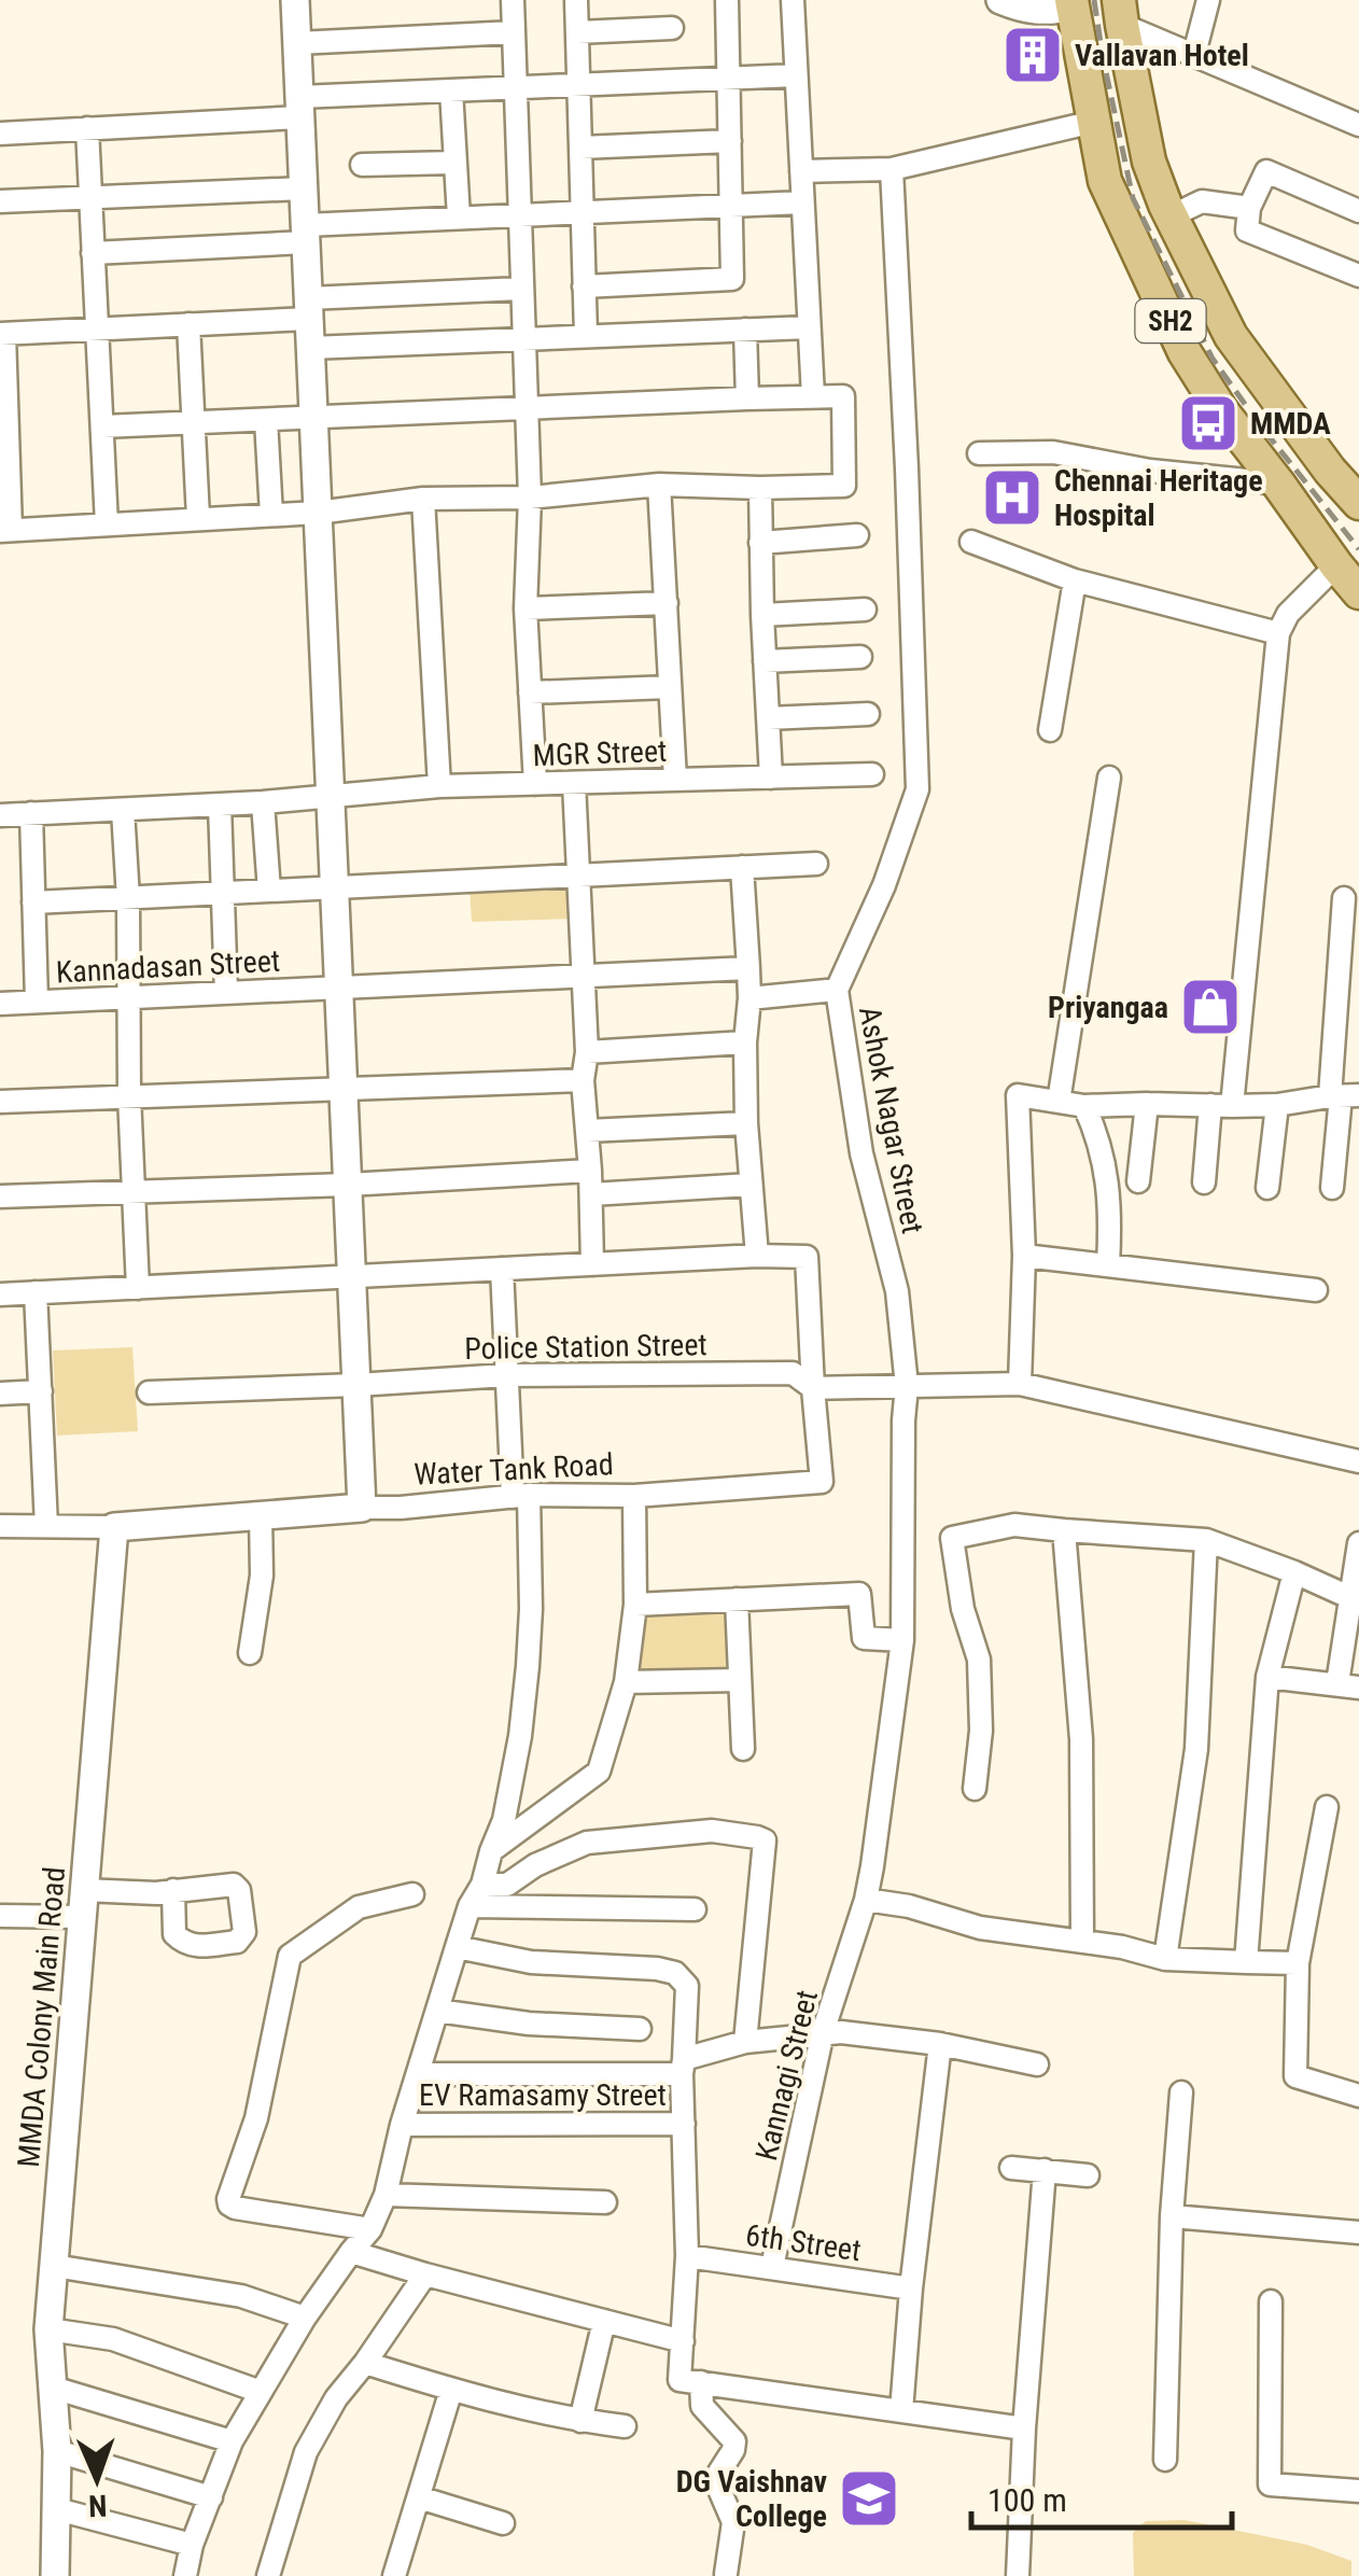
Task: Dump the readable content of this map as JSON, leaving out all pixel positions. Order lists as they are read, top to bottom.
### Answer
{
  "streets": {
    "main road": ["SH2"],
    "street": [
      "MGR Street",
      "Kannadasan Street",
      "Ashok Nagar Street",
      "Police Station Street",
      "Water Tank Road",
      "MMDA Colony Main Road",
      "Kannagi Street",
      "EV Ramasamy Street",
      "6th Street"
    ]
  },
  "crossings": [
    ["Ashok Nagar Street", "Police Station Street"],
    ["Ashok Nagar Street", "Kannagi Street"],
    ["Police Station Street", "Water Tank Road"],
    ["Water Tank Road", "MMDA Colony Main Road"],
    ["Kannagi Street", "6th Street"]
  ],
  "places": {
    "building": ["Vallavan Hotel"],
    "bus stop": ["MMDA"],
    "hospital": ["Chennai Heritage Hospital"],
    "shop": ["Priyangaa"],
    "school or university": ["DG Vaishnav College"]
  },
  "scale_bar": "100 m",
  "north": "bottom"
}
